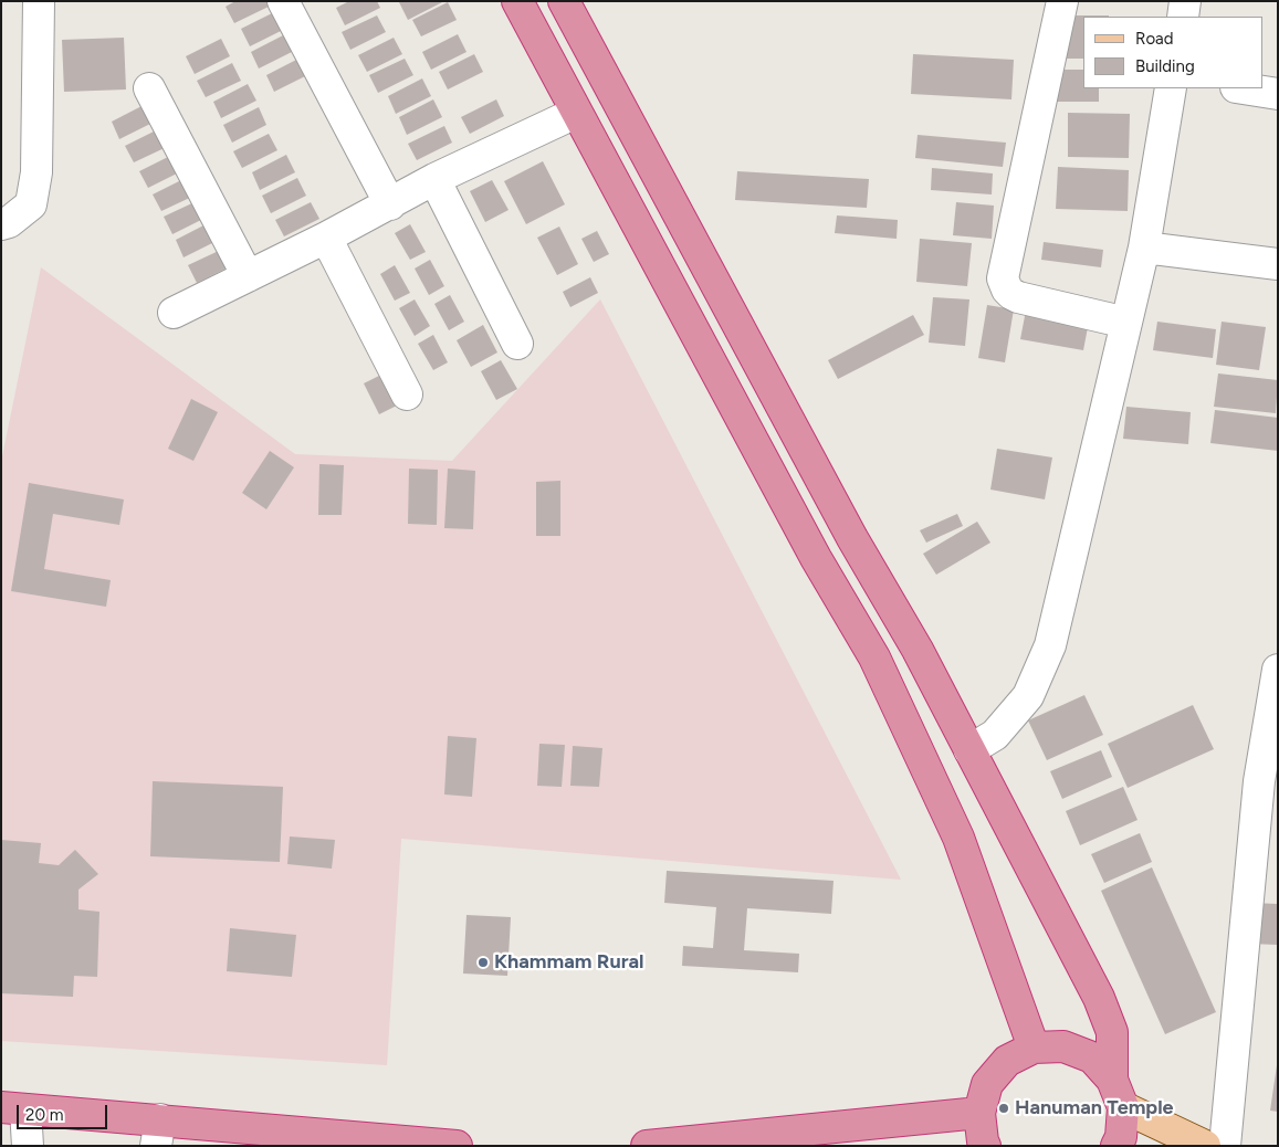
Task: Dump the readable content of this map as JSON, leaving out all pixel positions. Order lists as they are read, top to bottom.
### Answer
{
  "places": ["Khammam Rural", "Hanuman Temple"],
  "legend": ["Road", "Building"],
  "scale_bar": "20 m"
}
